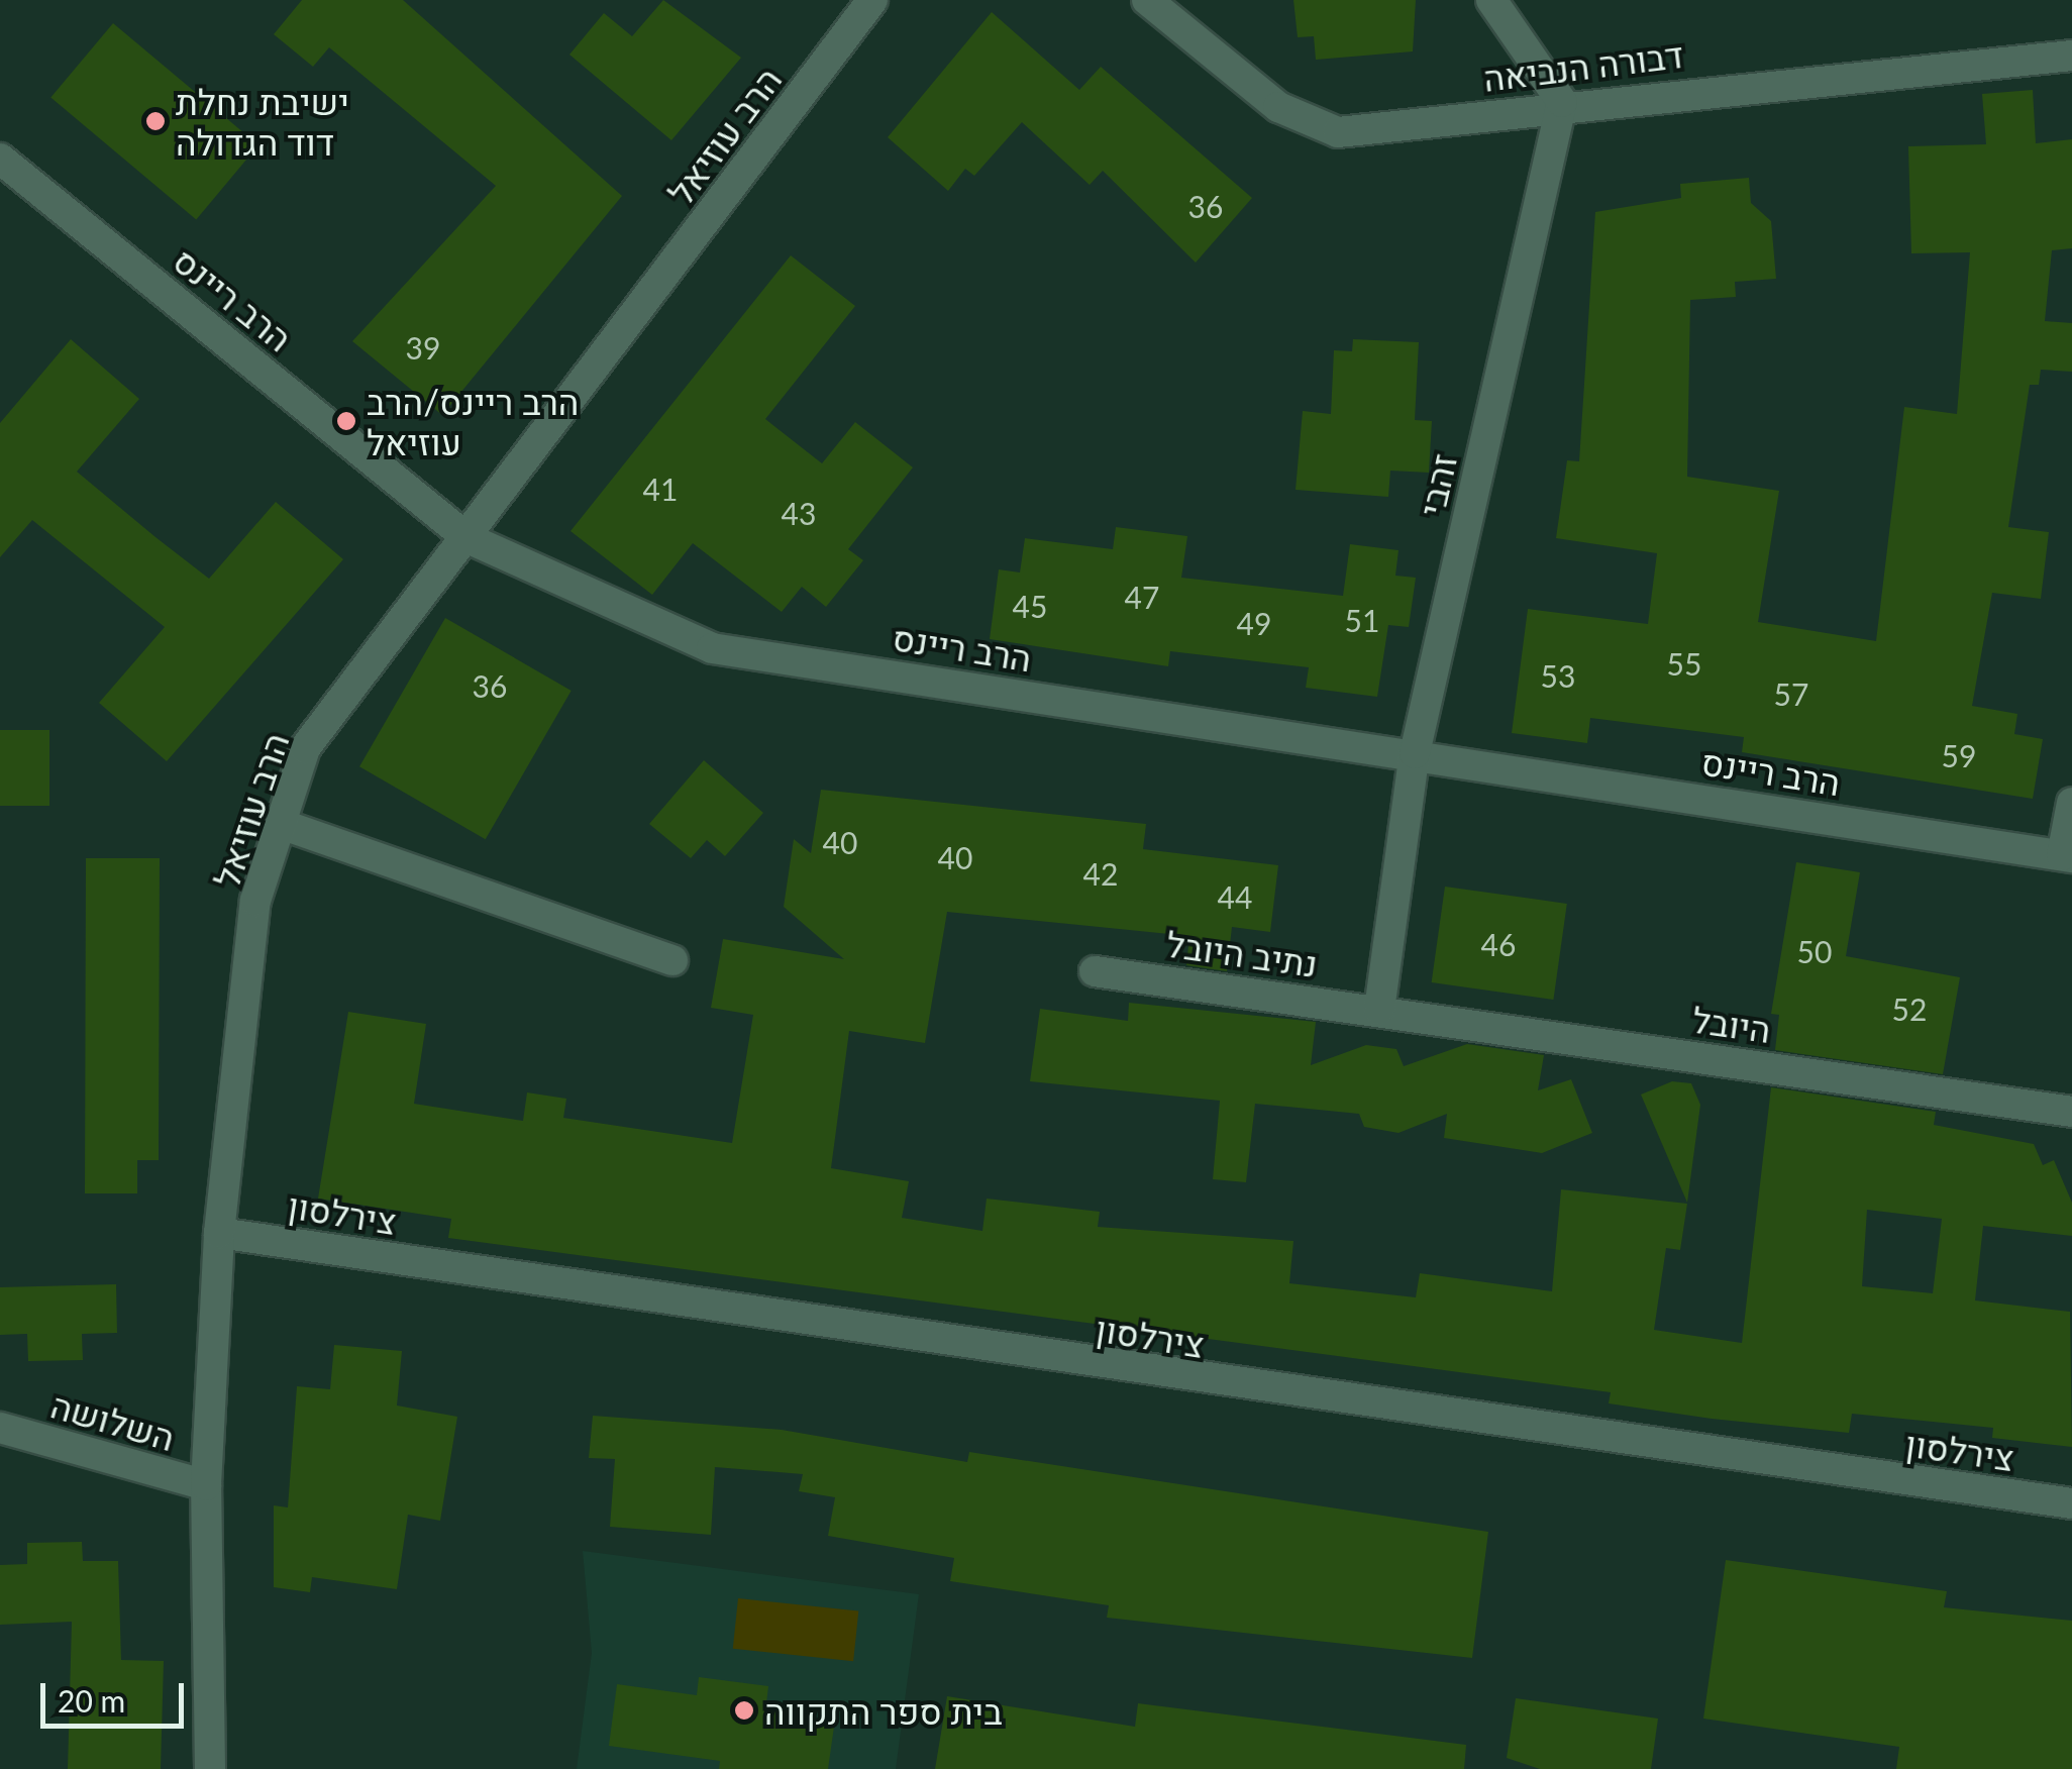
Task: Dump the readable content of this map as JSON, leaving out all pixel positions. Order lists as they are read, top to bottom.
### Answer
{
  "streets": {
    "street": [
      "דבורה הנביאה",
      "הרב עוזיאל",
      "הרב ריינס",
      "זהבי",
      "נתיב היובל",
      "היובל",
      "צירלסון",
      "השלושה"
    ]
  },
  "crossings": [
    ["דבורה הנביאה", "זהבי"],
    ["הרב עוזיאל", "הרב ריינס"],
    ["הרב עוזיאל", "צירלסון"],
    ["הרב עוזיאל", "השלושה"],
    ["הרב ריינס", "זהבי"],
    ["זהבי", "נתיב היובל"],
    ["זהבי", "היובל"],
    ["נתיב היובל", "היובל"]
  ],
  "places": ["ישיבת נחלת דוד הגדולה", "הרב ריינס/הרב עוזיאל", "בית ספר התקווה"],
  "house_numbers": [
    "36",
    "39",
    "41",
    "43",
    "47",
    "45",
    "51",
    "49",
    "55",
    "53",
    "36",
    "57",
    "59",
    "40",
    "40",
    "42",
    "44",
    "46",
    "50",
    "52"
  ],
  "scale_bar": "20 m"
}
